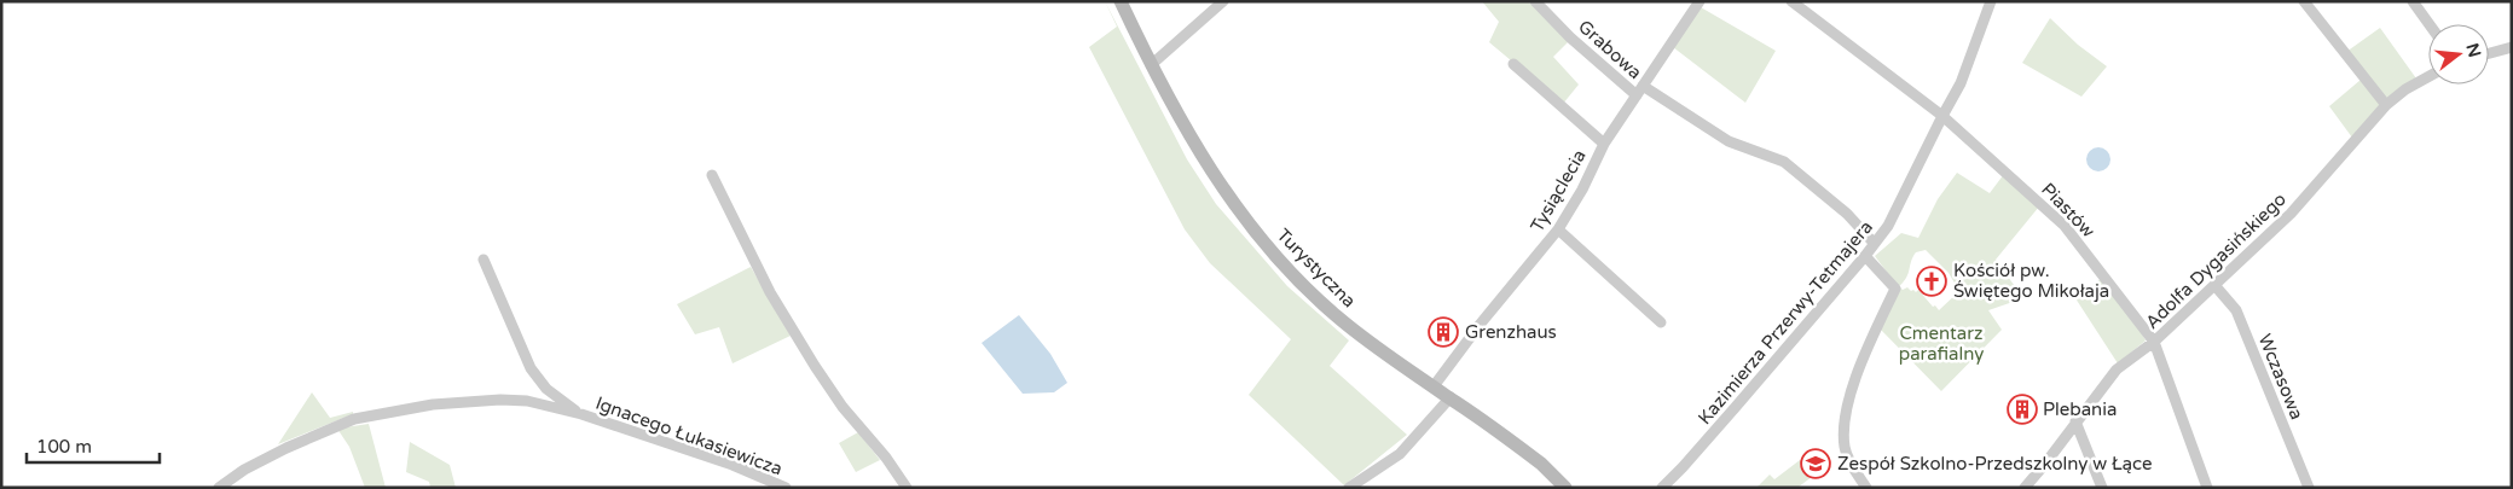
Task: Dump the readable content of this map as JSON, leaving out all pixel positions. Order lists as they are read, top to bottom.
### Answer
{
  "streets": {
    "main road": ["Turystyczna"],
    "street": [
      "Grabowa",
      "Tysiąclecia",
      "Piastów",
      "Adolfa Dygasińskiego",
      "Kazimierza Przerwy-Tetmajera",
      "Wczasowa",
      "Ignacego Łukasiewicza"
    ]
  },
  "crossings": [
    ["Grabowa", "Tysiąclecia"],
    ["Grabowa", "Kazimierza Przerwy-Tetmajera"],
    ["Tysiąclecia", "Turystyczna"],
    ["Piastów", "Adolfa Dygasińskiego"],
    ["Piastów", "Kazimierza Przerwy-Tetmajera"],
    ["Adolfa Dygasińskiego", "Wczasowa"]
  ],
  "parks": ["Cmentarz parafialny"],
  "places": {
    "church": ["Kościół pw. Świętego Mikołaja"],
    "building": ["Grenzhaus", "Plebania"],
    "school or university": ["Zespół Szkolno-Przedszkolny w Łące"]
  },
  "scale_bar": "100 m",
  "north": "right"
}
